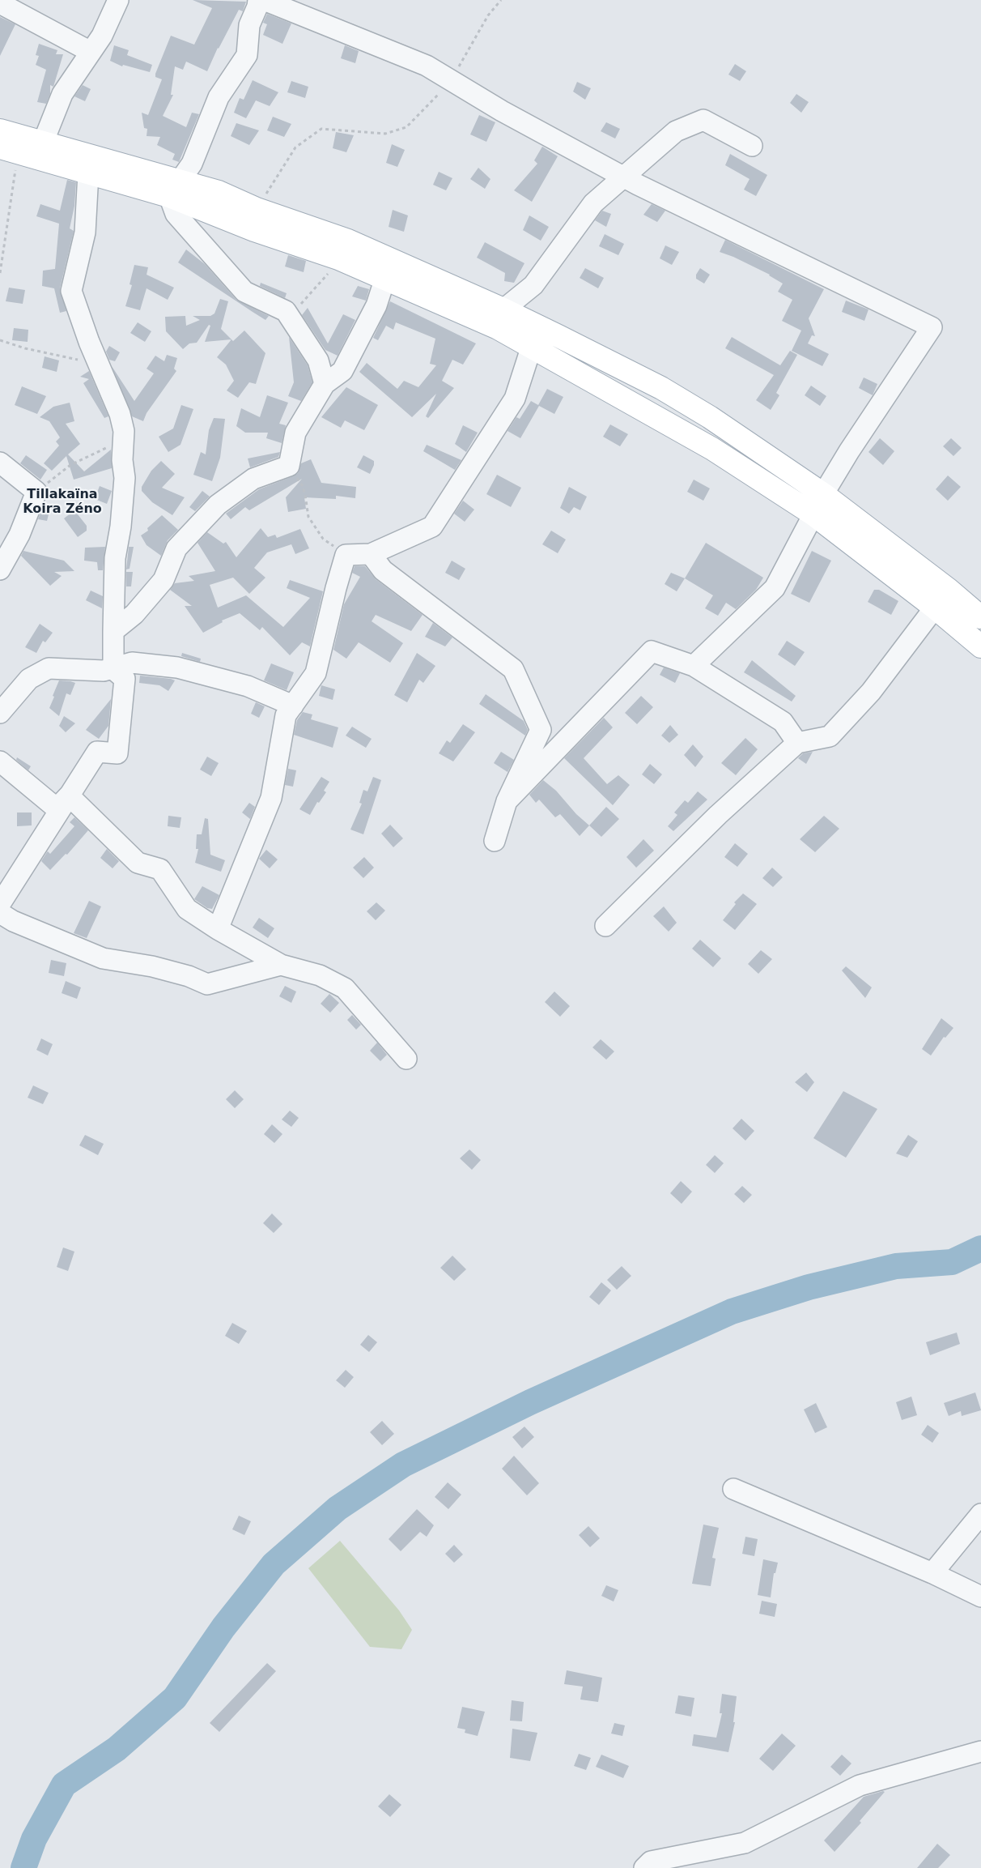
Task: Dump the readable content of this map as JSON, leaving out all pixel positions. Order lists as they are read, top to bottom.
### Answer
{
  "districts": ["Tillakaïna Koira Zéno"]
}
